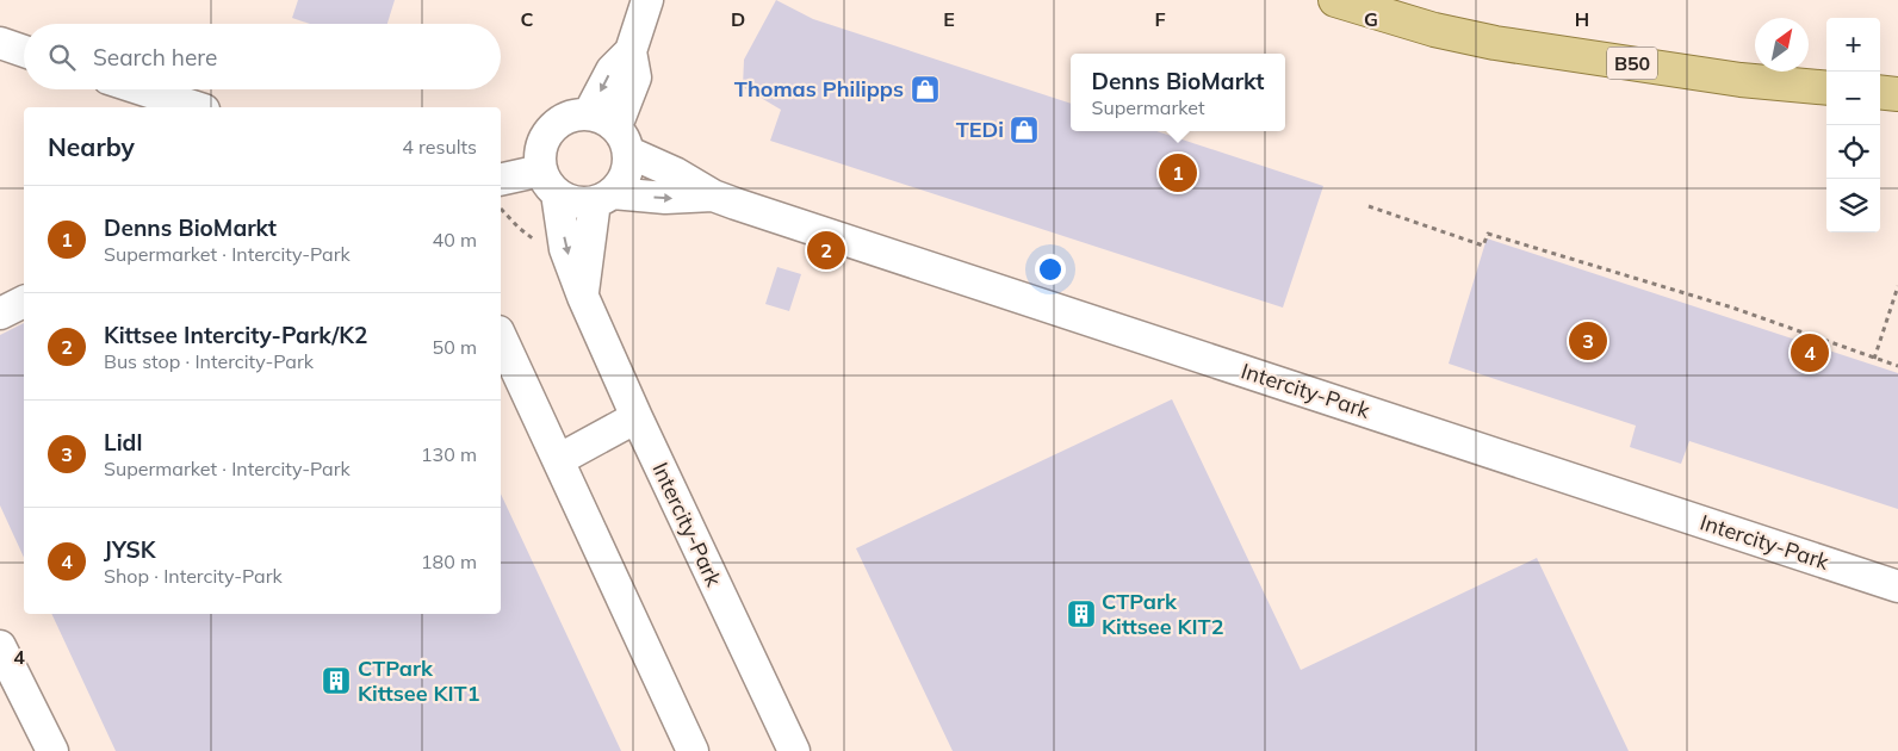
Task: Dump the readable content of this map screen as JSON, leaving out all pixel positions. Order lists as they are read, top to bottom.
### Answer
{
  "streets": {
    "main road": ["B50"],
    "street": ["Intercity-Park"]
  },
  "places": {
    "shop": ["Thomas Philipps", "TEDi"],
    "building": ["CTPark Kittsee KIT2", "CTPark Kittsee KIT1"]
  },
  "north": "top right",
  "page": {
    "map_buttons": ["+", "−"],
    "search": "Search here",
    "popup": ["Denns BioMarkt", "Supermarket"],
    "heading": ["Nearby", "4 results"],
    "pins": [
      "1",
      "2",
      "3",
      "4"
    ],
    "list": [
      {
        "mark": "1",
        "name": "Denns BioMarkt",
        "note": "Supermarket · Intercity-Park",
        "value": "40 m"
      },
      {
        "mark": "2",
        "name": "Kittsee Intercity-Park/K2",
        "note": "Bus stop · Intercity-Park",
        "value": "50 m"
      },
      {
        "mark": "3",
        "name": "Lidl",
        "note": "Supermarket · Intercity-Park",
        "value": "130 m"
      },
      {
        "mark": "4",
        "name": "JYSK",
        "note": "Shop · Intercity-Park",
        "value": "180 m"
      }
    ]
  },
  "grid": {
    "columns": [
      "C",
      "D",
      "E",
      "F",
      "G",
      "H"
    ],
    "rows": ["4"]
  }
}
